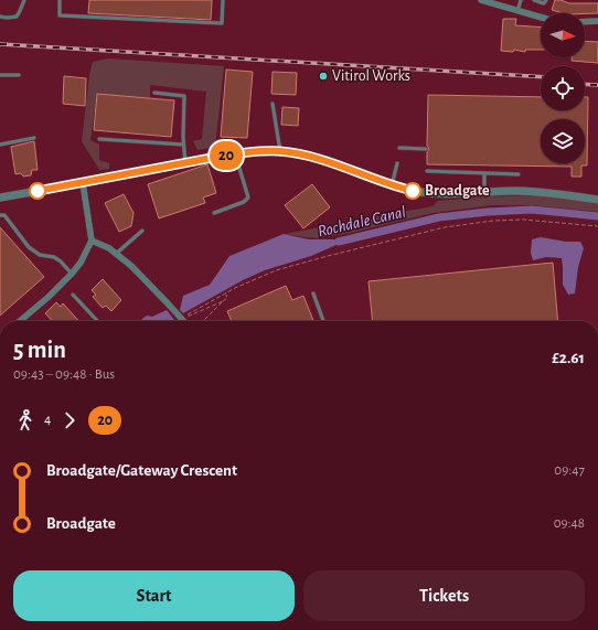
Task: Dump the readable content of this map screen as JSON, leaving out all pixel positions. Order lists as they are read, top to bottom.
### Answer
{
  "water": ["Rochdale Canal"],
  "places": ["Vitirol Works", "Broadgate"],
  "lines": ["bus line 20"],
  "north": "right",
  "page": {
    "on_map": "20",
    "heading": ["5 min", "09:43 – 09:48 · Bus", "£2.61"],
    "legs": ["4", "20"],
    "list": [
      {
        "name": "Broadgate/Gateway Crescent",
        "value": "09:47"
      },
      {
        "name": "Broadgate",
        "value": "09:48"
      }
    ],
    "buttons": ["Start", "Tickets"]
  }
}
